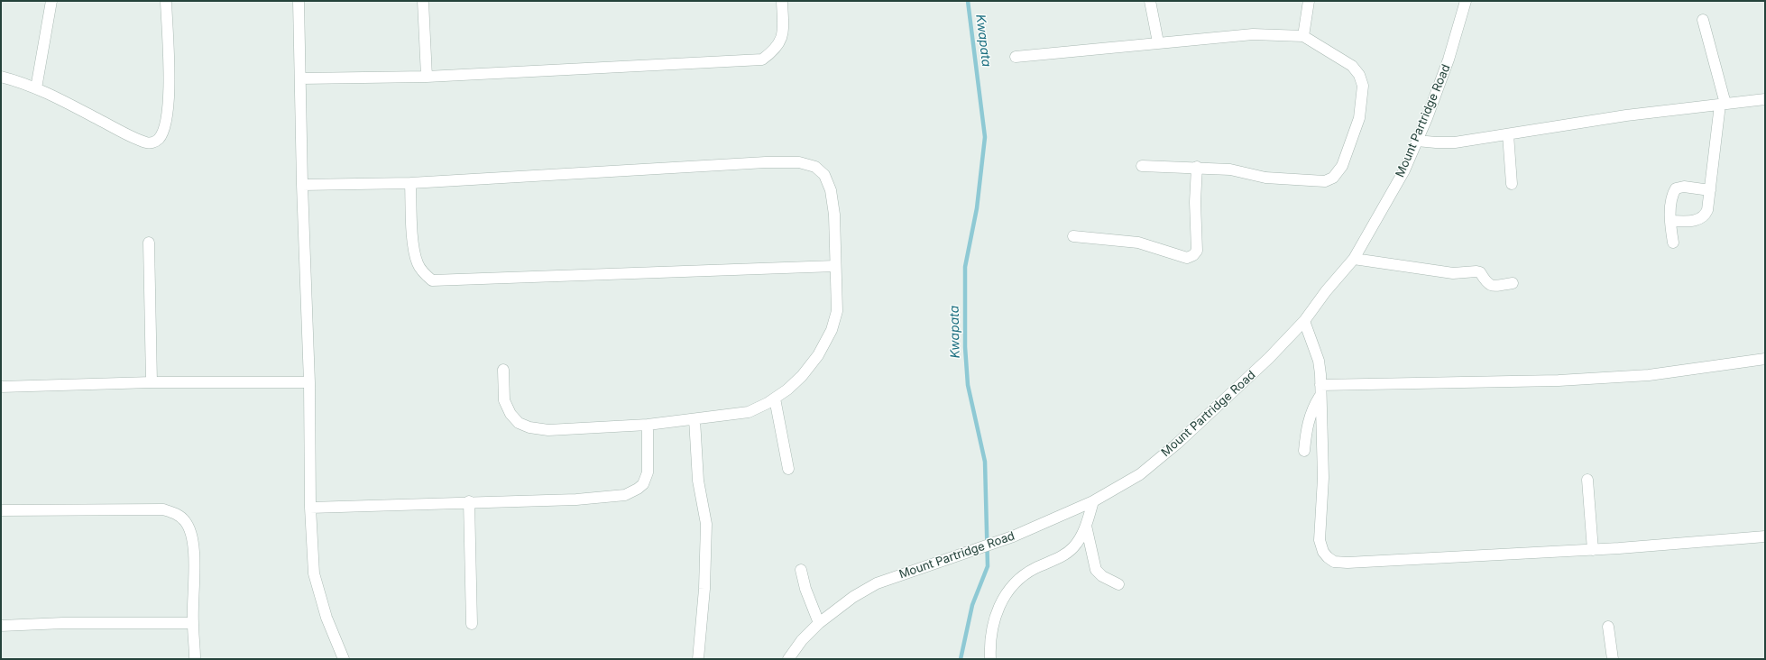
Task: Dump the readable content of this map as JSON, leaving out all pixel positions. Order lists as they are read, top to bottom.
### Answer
{
  "streets": {
    "street": ["Mount Partridge Road"]
  },
  "water": ["Kwapata"]
}
